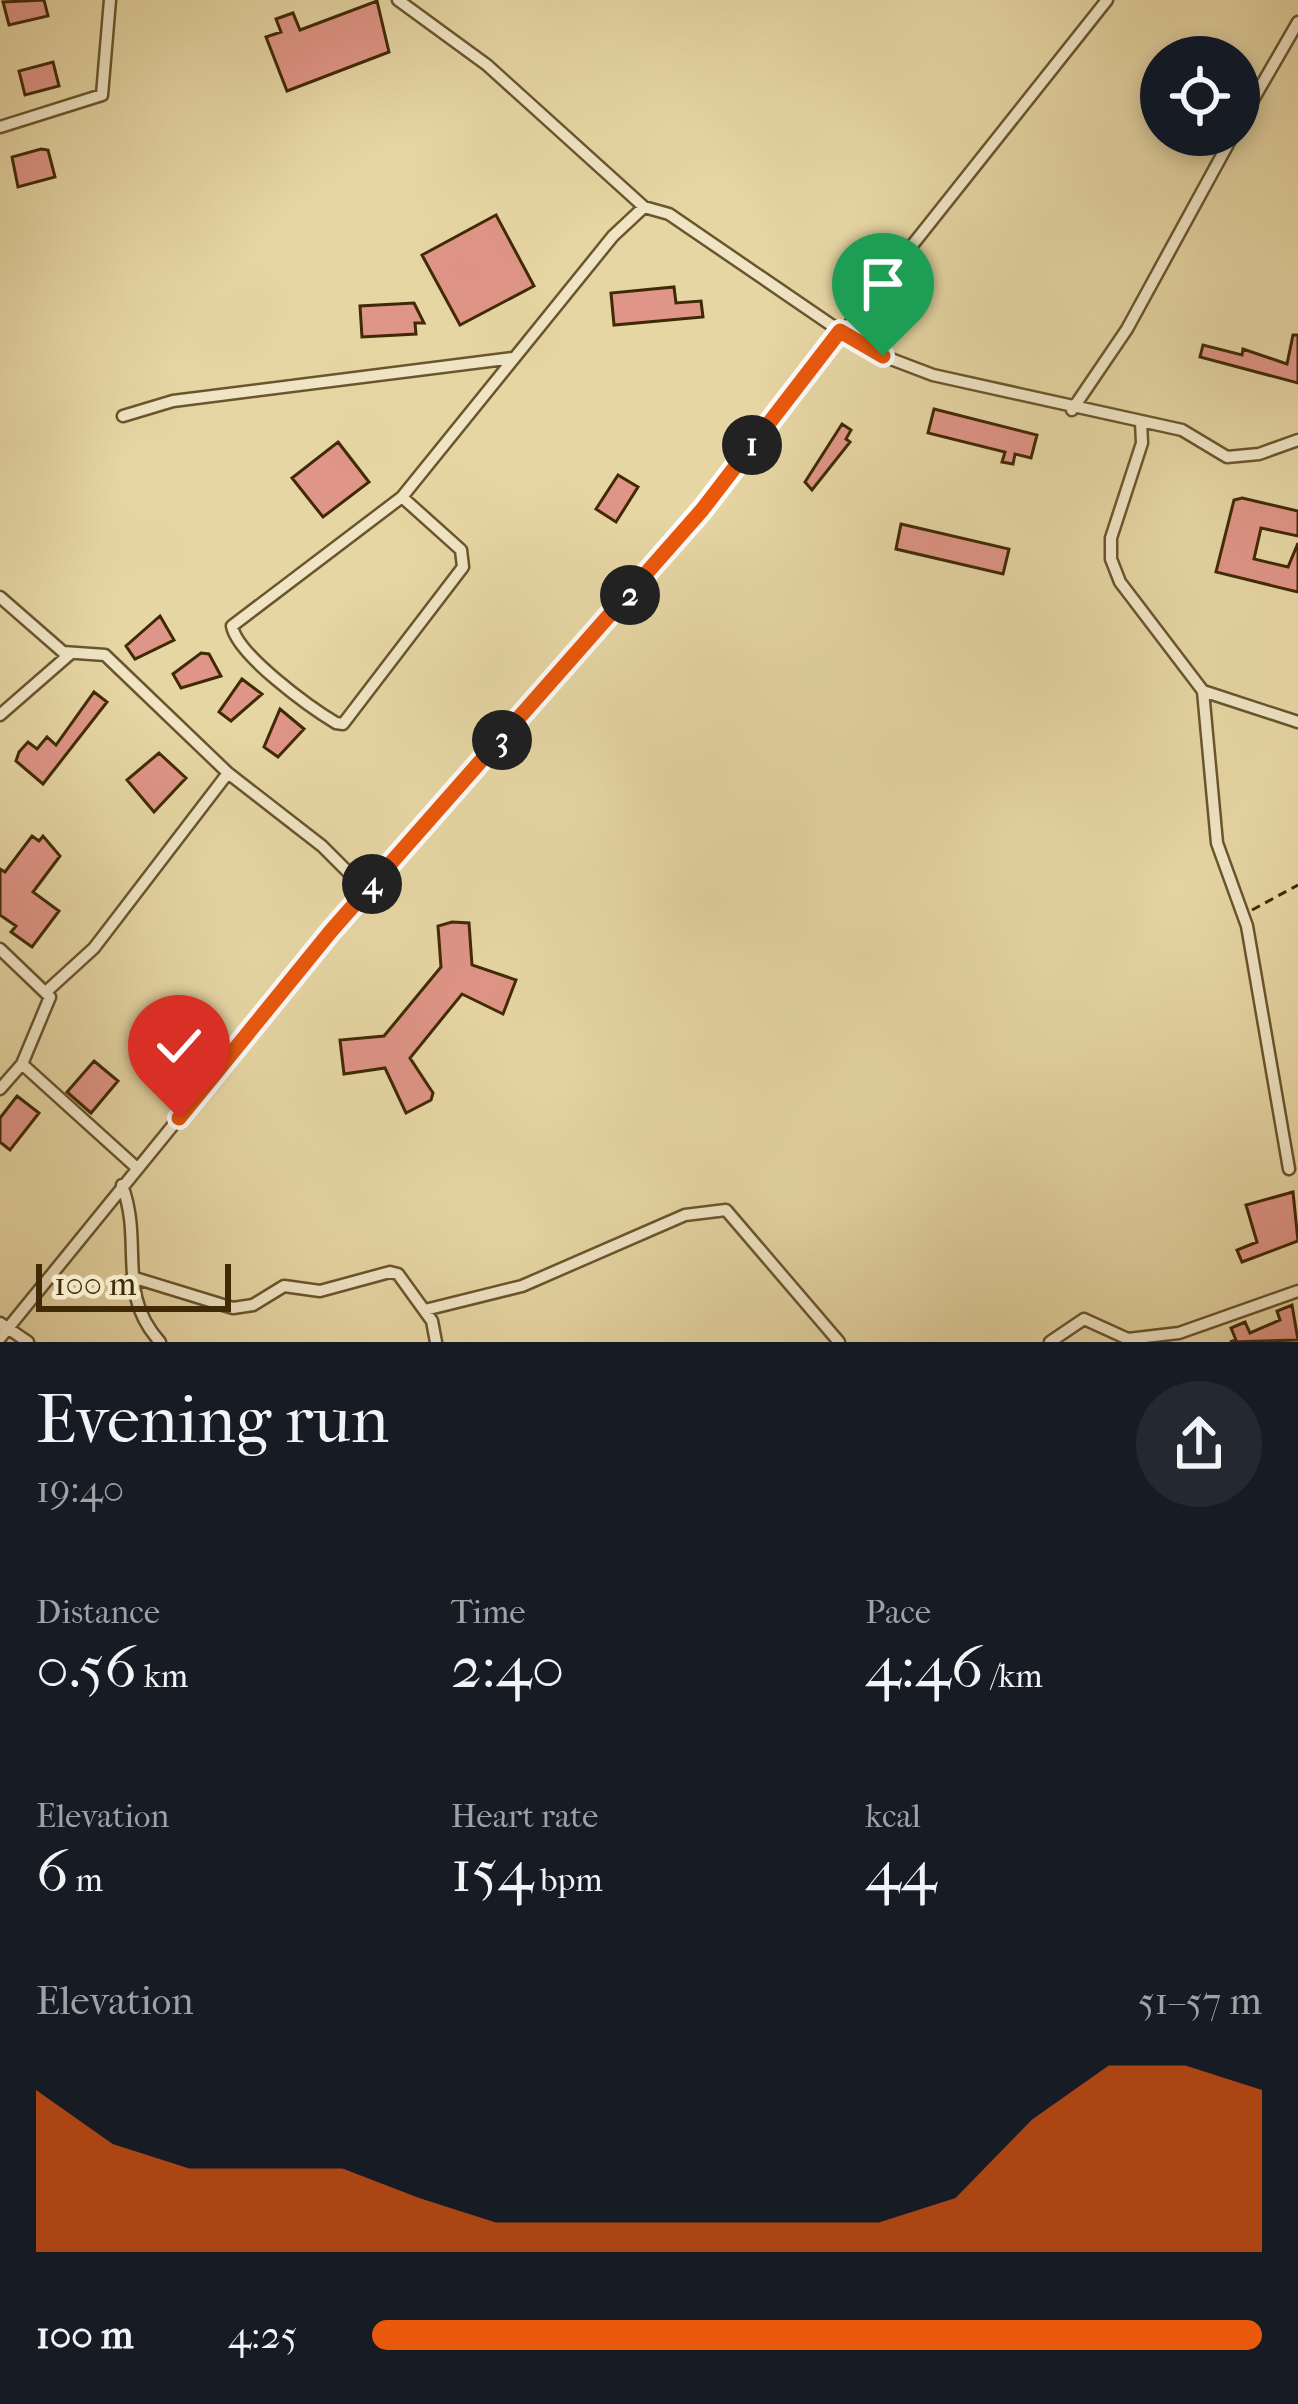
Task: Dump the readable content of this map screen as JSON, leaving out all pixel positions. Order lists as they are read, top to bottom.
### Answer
{
  "scale_bar": "100 m",
  "page": {
    "pins": [
      "1",
      "2",
      "3",
      "4"
    ],
    "scale": "100 m",
    "heading": ["Evening run", "19:40"],
    "stats": [
      ["Distance", "0.56 km"],
      ["Time", "2:40"],
      ["Pace", "4:46 /km"],
      ["Elevation", "6 m"],
      ["Heart rate", "154 bpm"],
      ["kcal", "44"]
    ],
    "chart": ["Elevation", "51–57 m"],
    "list": [
      {
        "name": "100 m",
        "note": "4:25"
      }
    ]
  }
}
